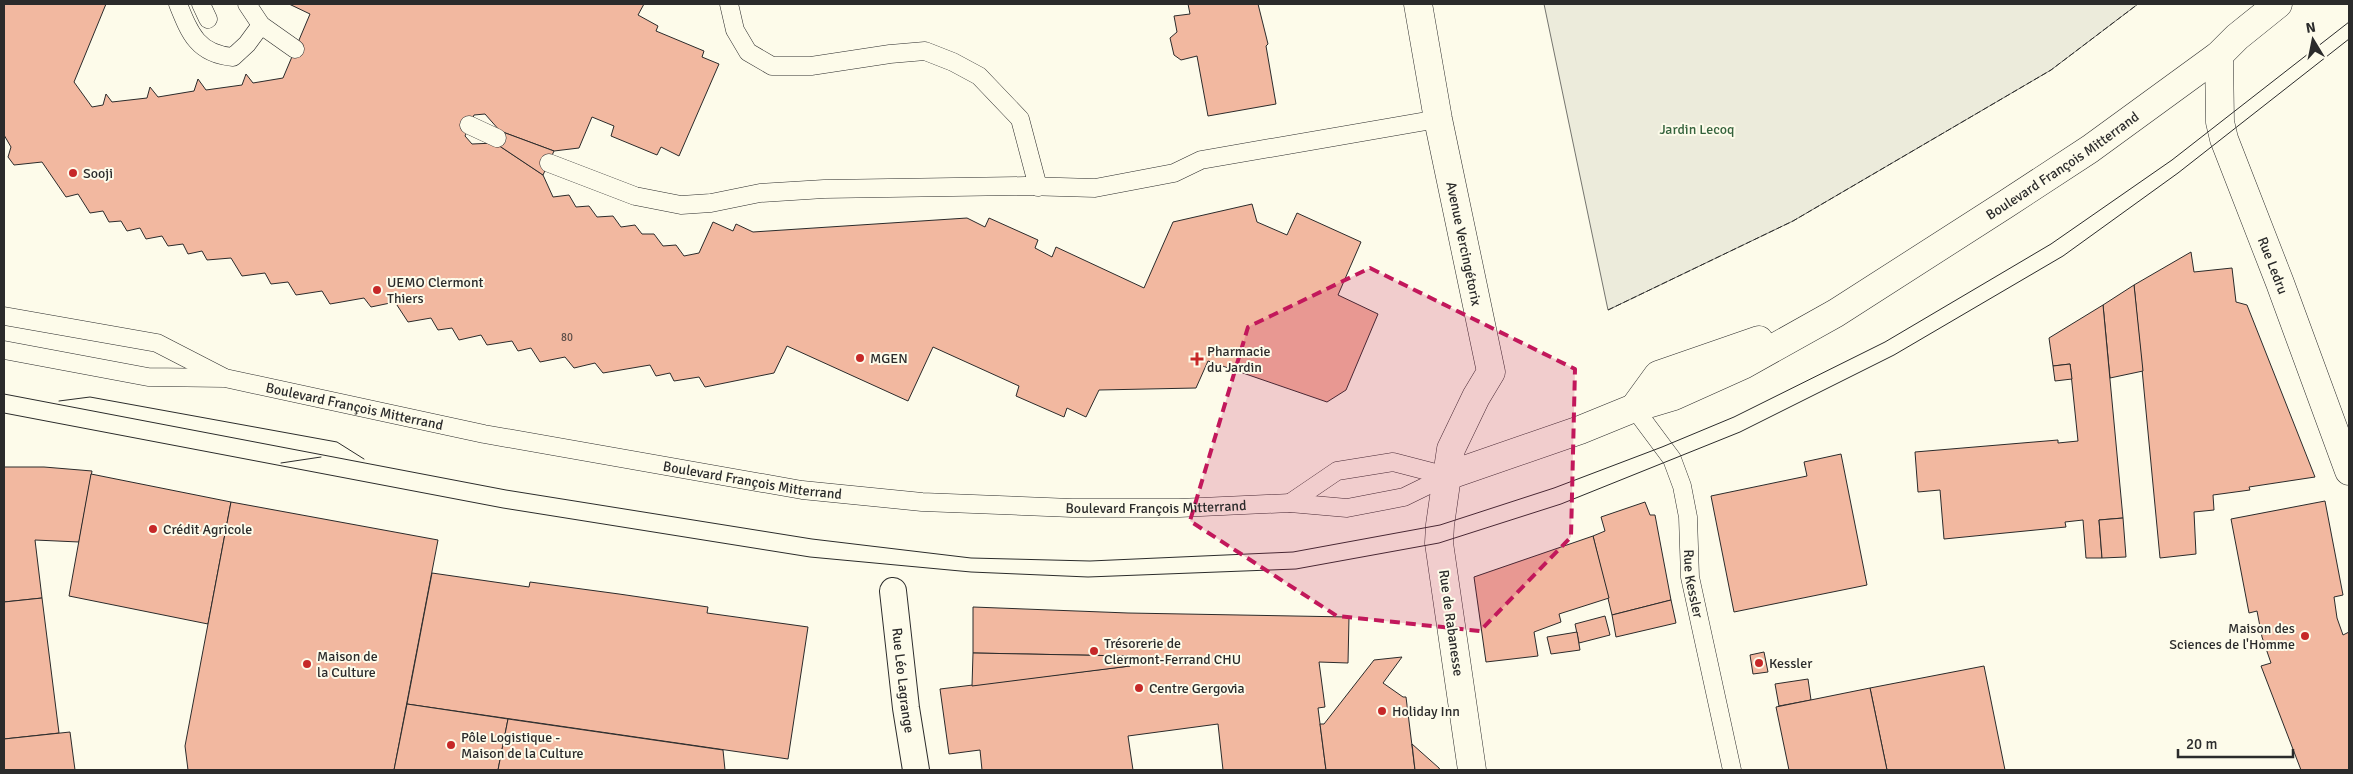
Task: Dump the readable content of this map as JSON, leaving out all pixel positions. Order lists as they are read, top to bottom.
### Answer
{
  "streets": {
    "main road": [
      "Boulevard François Mitterrand",
      "Avenue Vercingétorix",
      "Rue Ledru",
      "Rue de Rabanesse"
    ],
    "street": ["Rue Léo Lagrange"],
    "lane": ["Rue Kessler"]
  },
  "crossings": [
    ["Boulevard François Mitterrand", "Avenue Vercingétorix"],
    ["Boulevard François Mitterrand", "Rue Ledru"],
    ["Boulevard François Mitterrand", "Rue Kessler"],
    ["Boulevard François Mitterrand", "Rue de Rabanesse"],
    ["Avenue Vercingétorix", "Rue de Rabanesse"]
  ],
  "parks": ["Jardin Lecoq"],
  "places": {
    "other": [
      "Sooji",
      "UEMO Clermont Thiers",
      "MGEN",
      "Crédit Agricole",
      "Maison des Sciences de l'Homme",
      "Trésorerie de Clermont-Ferrand CHU",
      "Kessler",
      "Maison de la Culture",
      "Centre Gergovia",
      "Holiday Inn",
      "Pôle Logistique - Maison de la Culture"
    ],
    "health": ["Pharmacie du Jardin"]
  },
  "house_numbers": ["80"],
  "scale_bar": "20 m",
  "north": "top"
}
